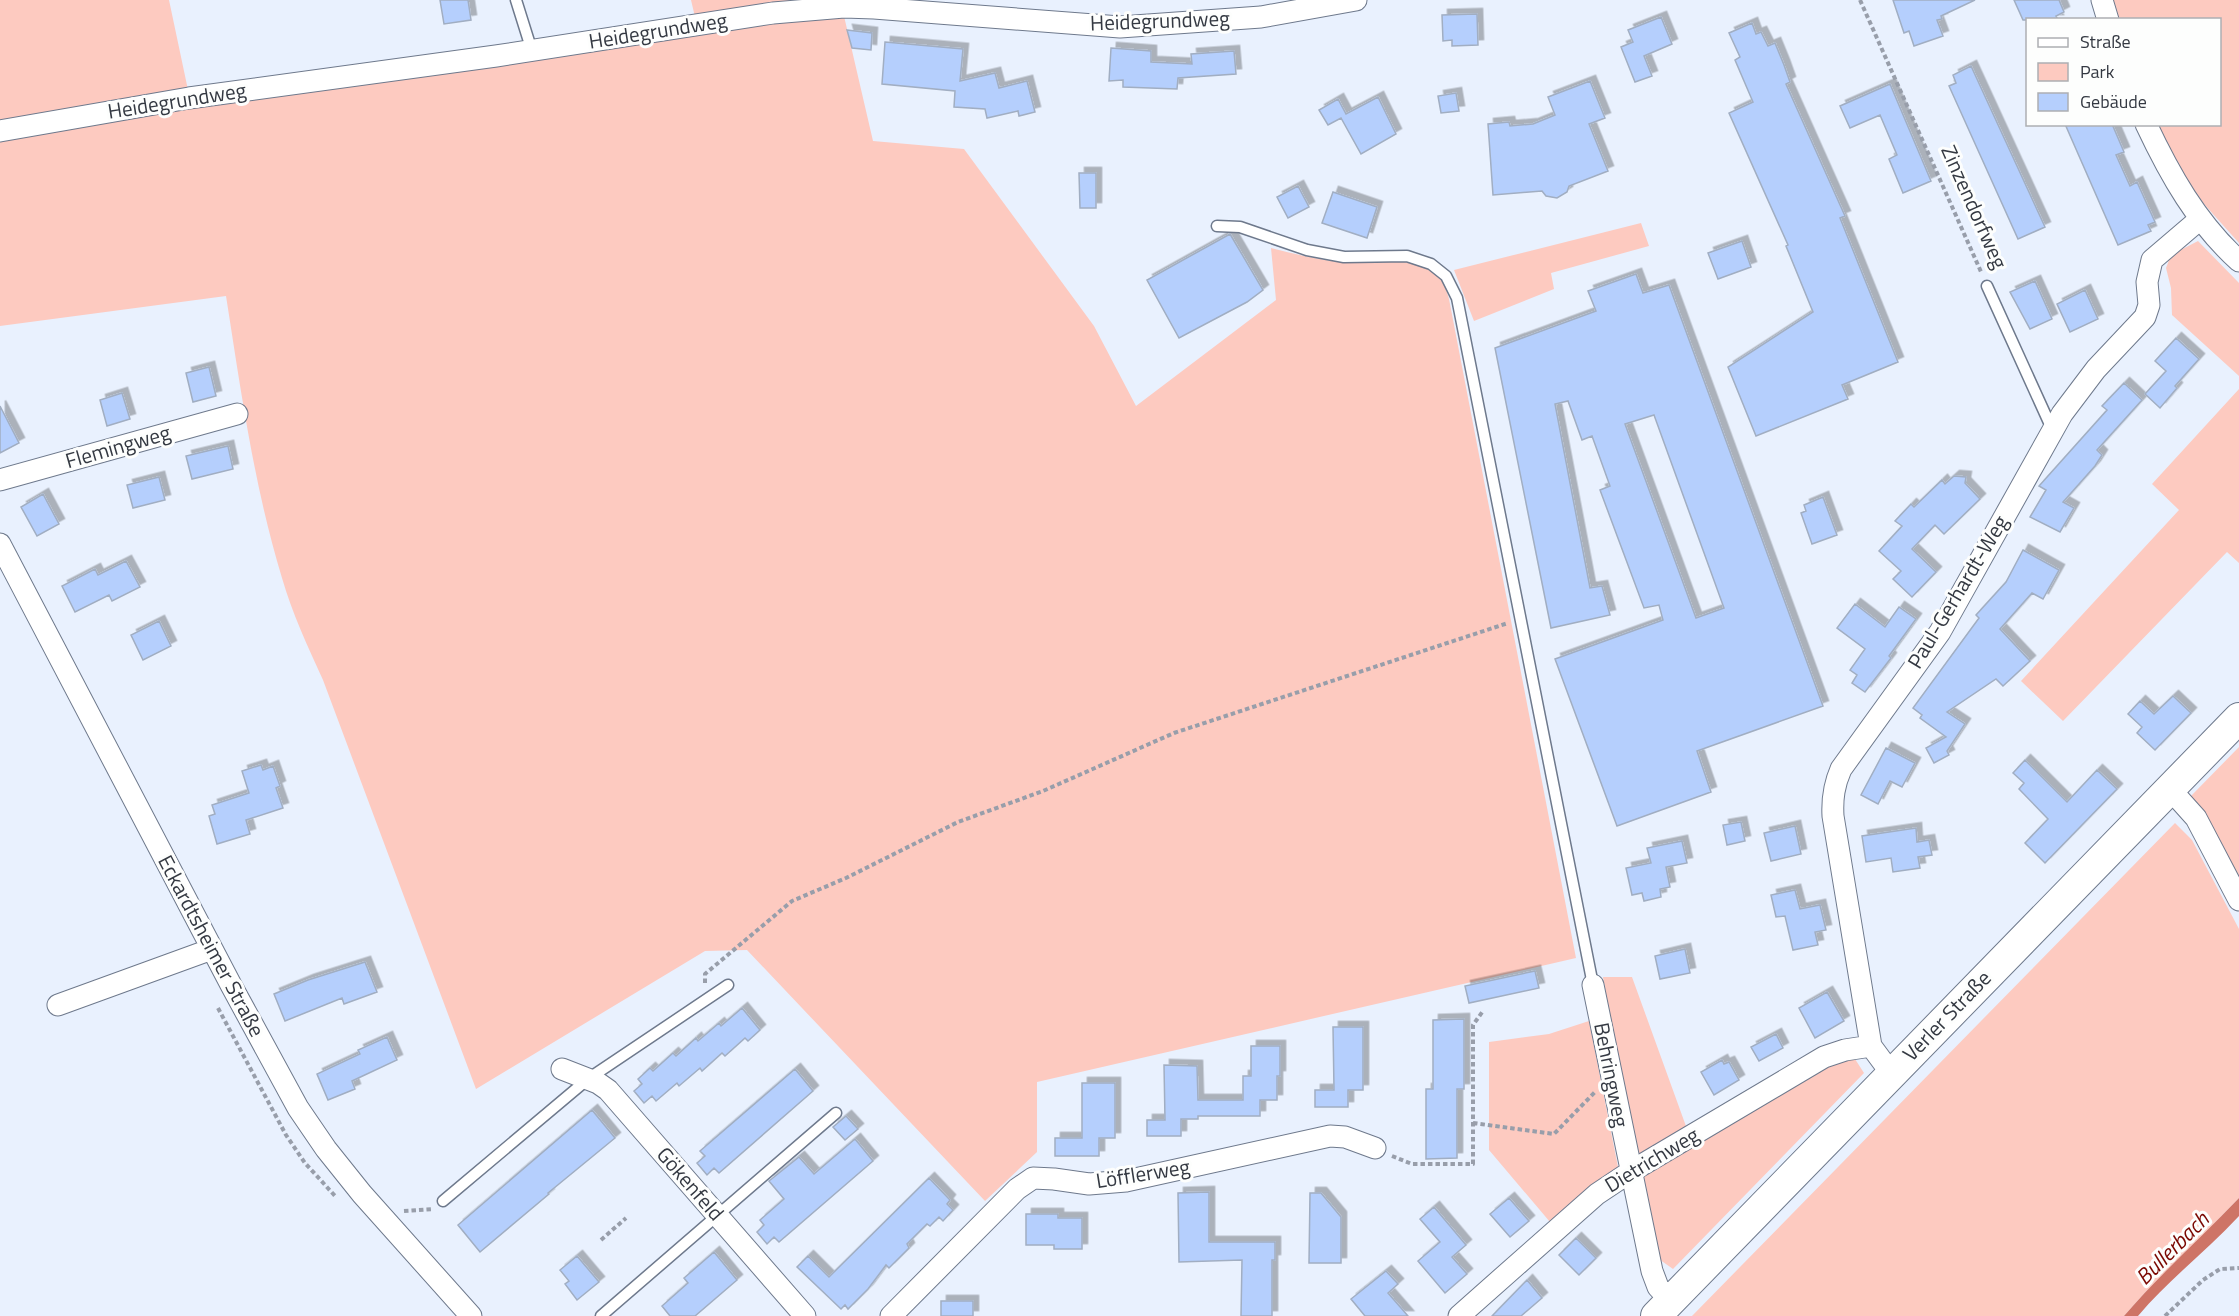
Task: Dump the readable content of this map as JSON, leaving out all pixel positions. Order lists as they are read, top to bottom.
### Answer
{
  "streets": {
    "main road": ["Verler Straße"],
    "street": [
      "Heidegrundweg",
      "Flemingweg",
      "Paul-Gerhardt-Weg",
      "Eckardtsheimer Straße",
      "Behringweg",
      "Dietrichweg",
      "Löfflerweg",
      "Gökenfeld"
    ],
    "lane": ["Zinzendorfweg"]
  },
  "crossings": [
    ["Zinzendorfweg", "Paul-Gerhardt-Weg"],
    ["Paul-Gerhardt-Weg", "Verler Straße"],
    ["Paul-Gerhardt-Weg", "Dietrichweg"],
    ["Verler Straße", "Behringweg"],
    ["Behringweg", "Dietrichweg"]
  ],
  "water": ["Bullerbach"],
  "legend": ["Straße", "Park", "Gebäude"]
}
